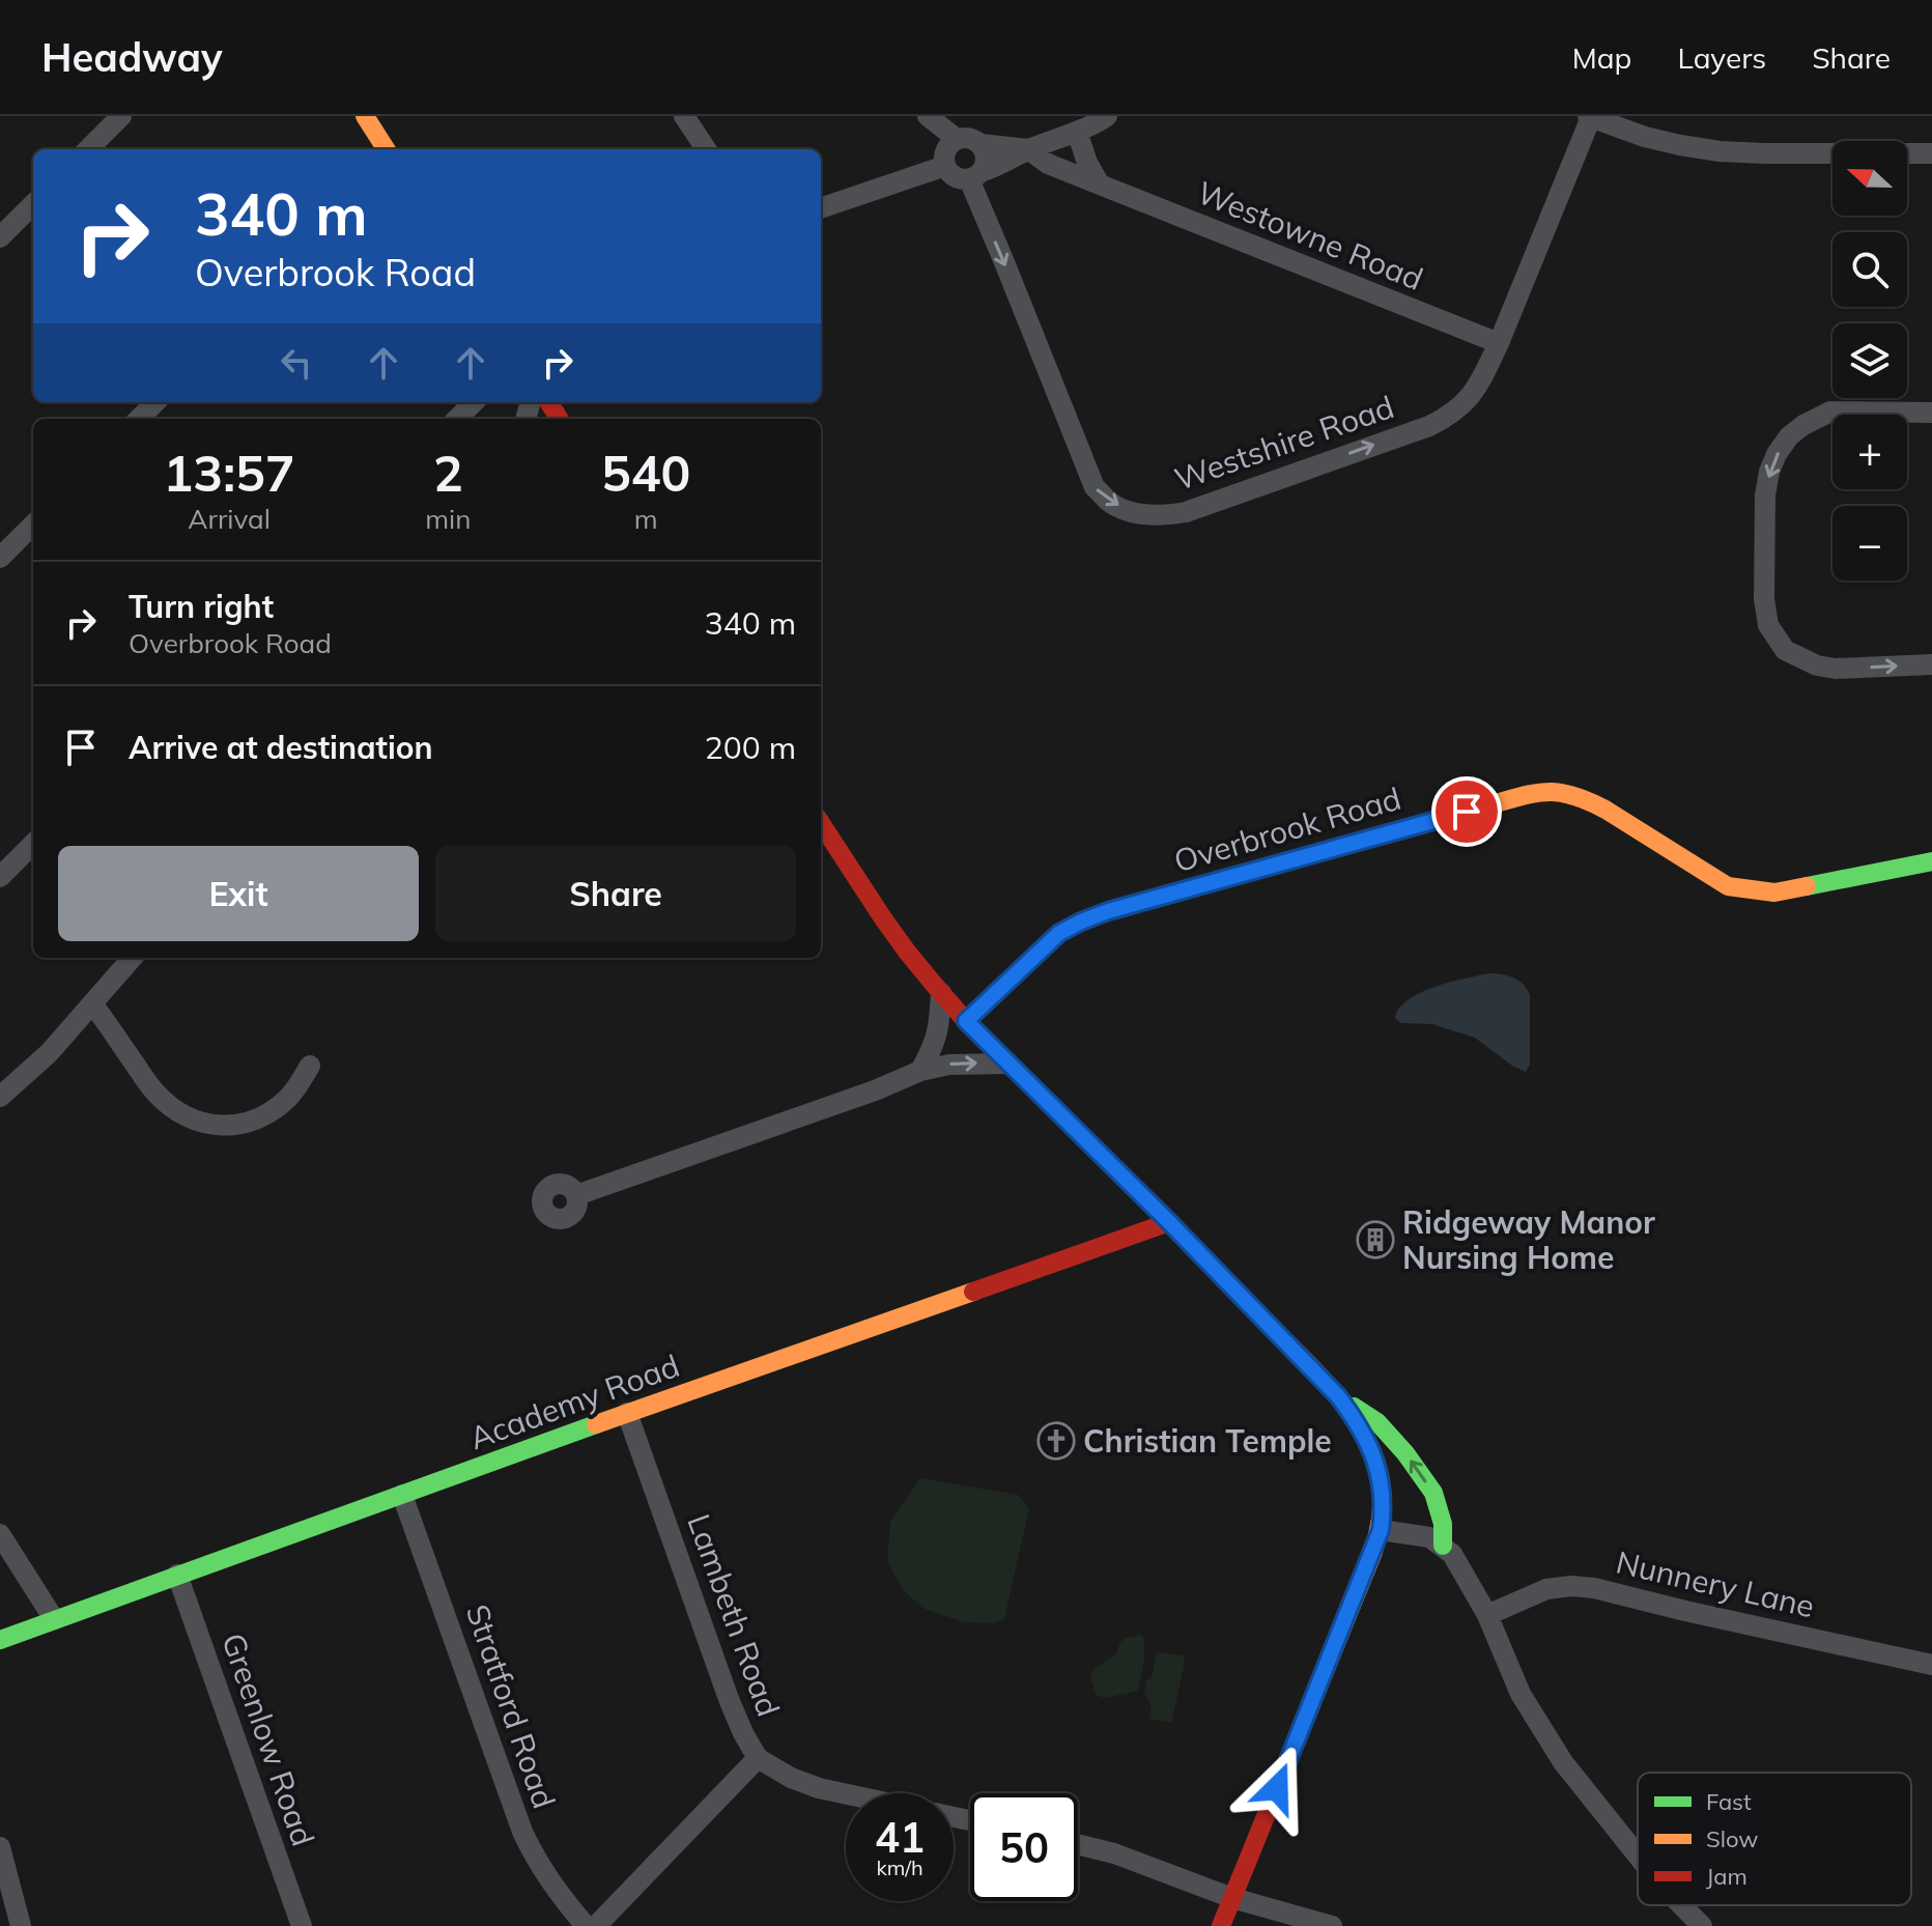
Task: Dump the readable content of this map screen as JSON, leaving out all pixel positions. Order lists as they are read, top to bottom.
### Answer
{
  "streets": {
    "main road": ["Overbrook Road", "Academy Road"],
    "street": [
      "Westowne Road",
      "Westshire Road",
      "Nunnery Lane",
      "Lambeth Road",
      "Stratford Road",
      "Greenlow Road"
    ]
  },
  "crossings": [
    ["Westowne Road", "Westshire Road"],
    ["Academy Road", "Lambeth Road"],
    ["Academy Road", "Stratford Road"],
    ["Academy Road", "Greenlow Road"]
  ],
  "places": {
    "building": ["Ridgeway Manor Nursing Home"],
    "church": ["Christian Temple"]
  },
  "legend": ["Fast", "Slow", "Jam"],
  "north": "left",
  "page": {
    "header": "Headway",
    "nav": ["Map", "Layers", "Share"],
    "map_buttons": ["+", "−"],
    "turn": ["340 m", "Overbrook Road"],
    "eta": [
      "13:57",
      "Arrival",
      "2",
      "min",
      "540",
      "m"
    ],
    "list": [
      {
        "name": "Turn right",
        "note": "Overbrook Road",
        "value": "340 m"
      },
      {
        "name": "Arrive at destination",
        "value": "200 m"
      }
    ],
    "buttons": ["Exit", "Share"],
    "speed": "41 km/h",
    "limit": "50"
  }
}
